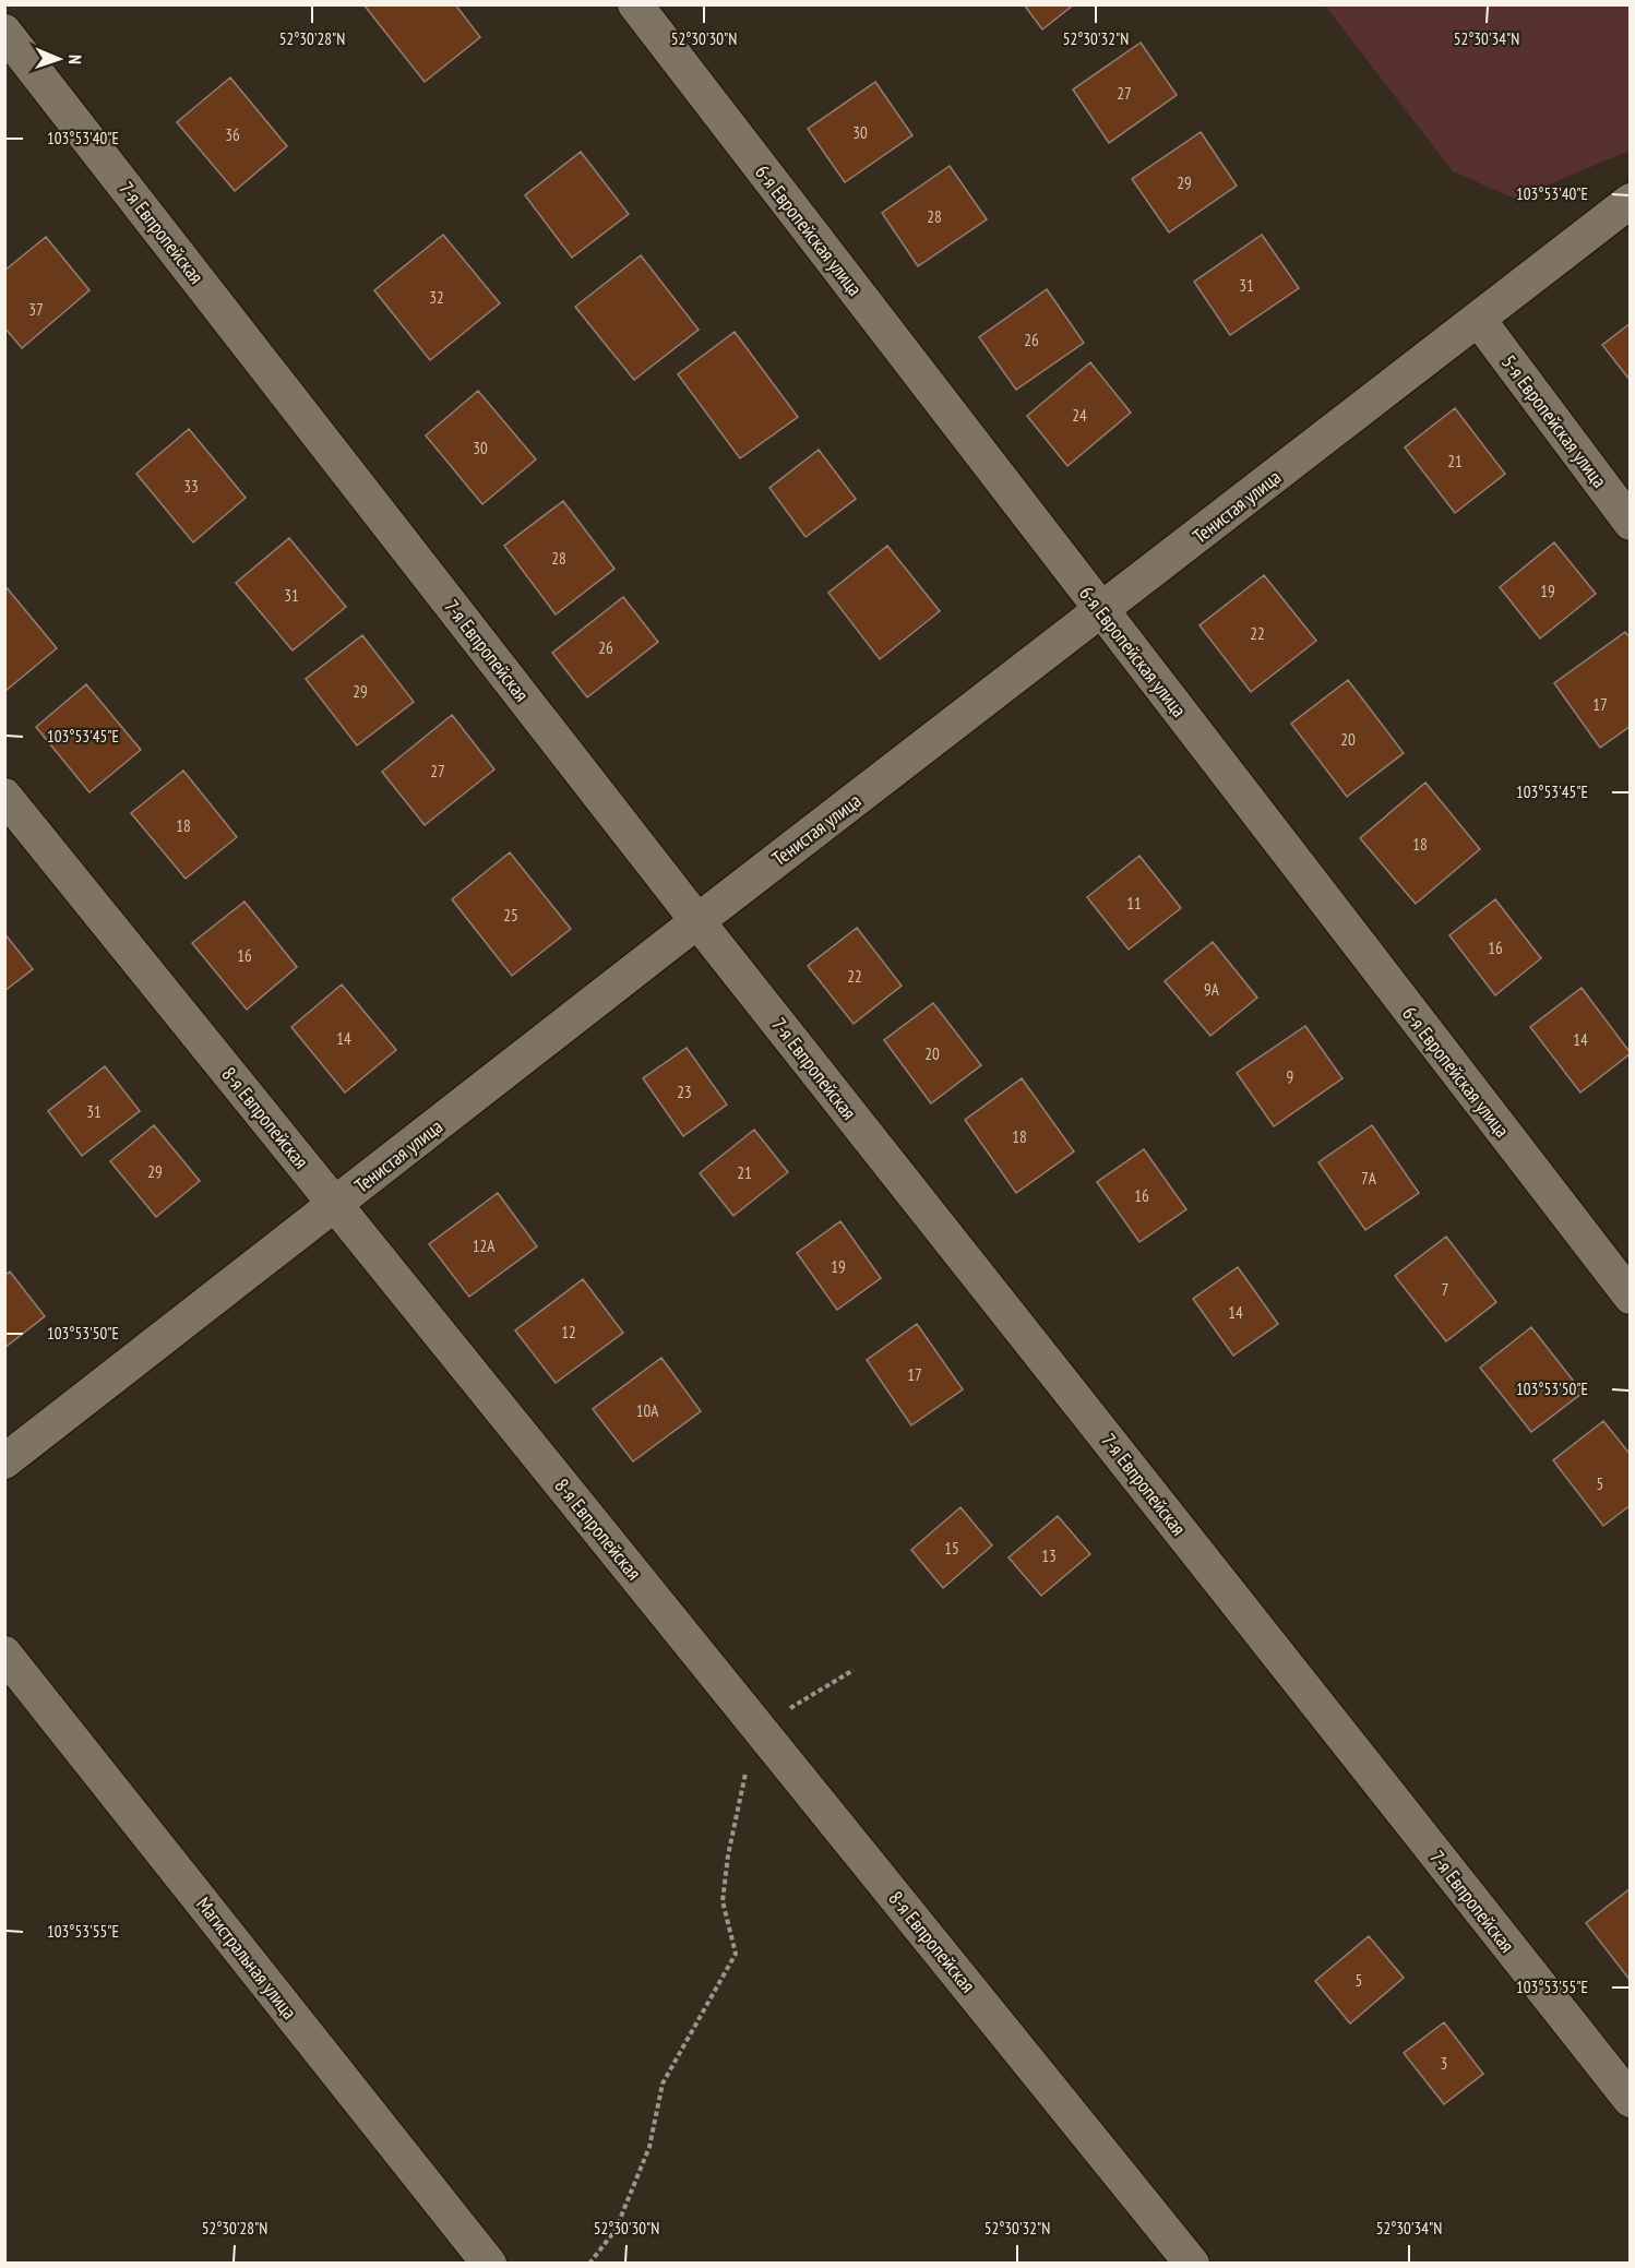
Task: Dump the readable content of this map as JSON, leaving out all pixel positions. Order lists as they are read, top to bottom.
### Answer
{
  "streets": {
    "street": [
      "6-я Европейская улица",
      "7-я Евпропейская",
      "5-я Европейская улица",
      "Тенистая улица",
      "8-я Евпропейская",
      "Магистральная улица"
    ]
  },
  "crossings": [
    ["6-я Европейская улица", "Тенистая улица"],
    ["7-я Евпропейская", "Тенистая улица"],
    ["5-я Европейская улица", "Тенистая улица"],
    ["Тенистая улица", "8-я Евпропейская"]
  ],
  "house_numbers": [
    "27",
    "30",
    "36",
    "29",
    "28",
    "31",
    "32",
    "37",
    "26",
    "24",
    "30",
    "21",
    "33",
    "28",
    "19",
    "31",
    "22",
    "26",
    "29",
    "17",
    "20",
    "27",
    "18",
    "18",
    "11",
    "25",
    "16",
    "16",
    "22",
    "9А",
    "14",
    "14",
    "20",
    "9",
    "23",
    "31",
    "18",
    "29",
    "21",
    "7А",
    "16",
    "12А",
    "19",
    "7",
    "14",
    "12",
    "17",
    "10А",
    "5",
    "15",
    "13",
    "5",
    "3"
  ],
  "north": "right",
  "coordinates": [
    "52°30'28\"N",
    "52°30'30\"N",
    "52°30'32\"N",
    "52°30'34\"N",
    "103°53'40\"E",
    "103°53'45\"E",
    "103°53'50\"E",
    "103°53'55\"E"
  ]
}
